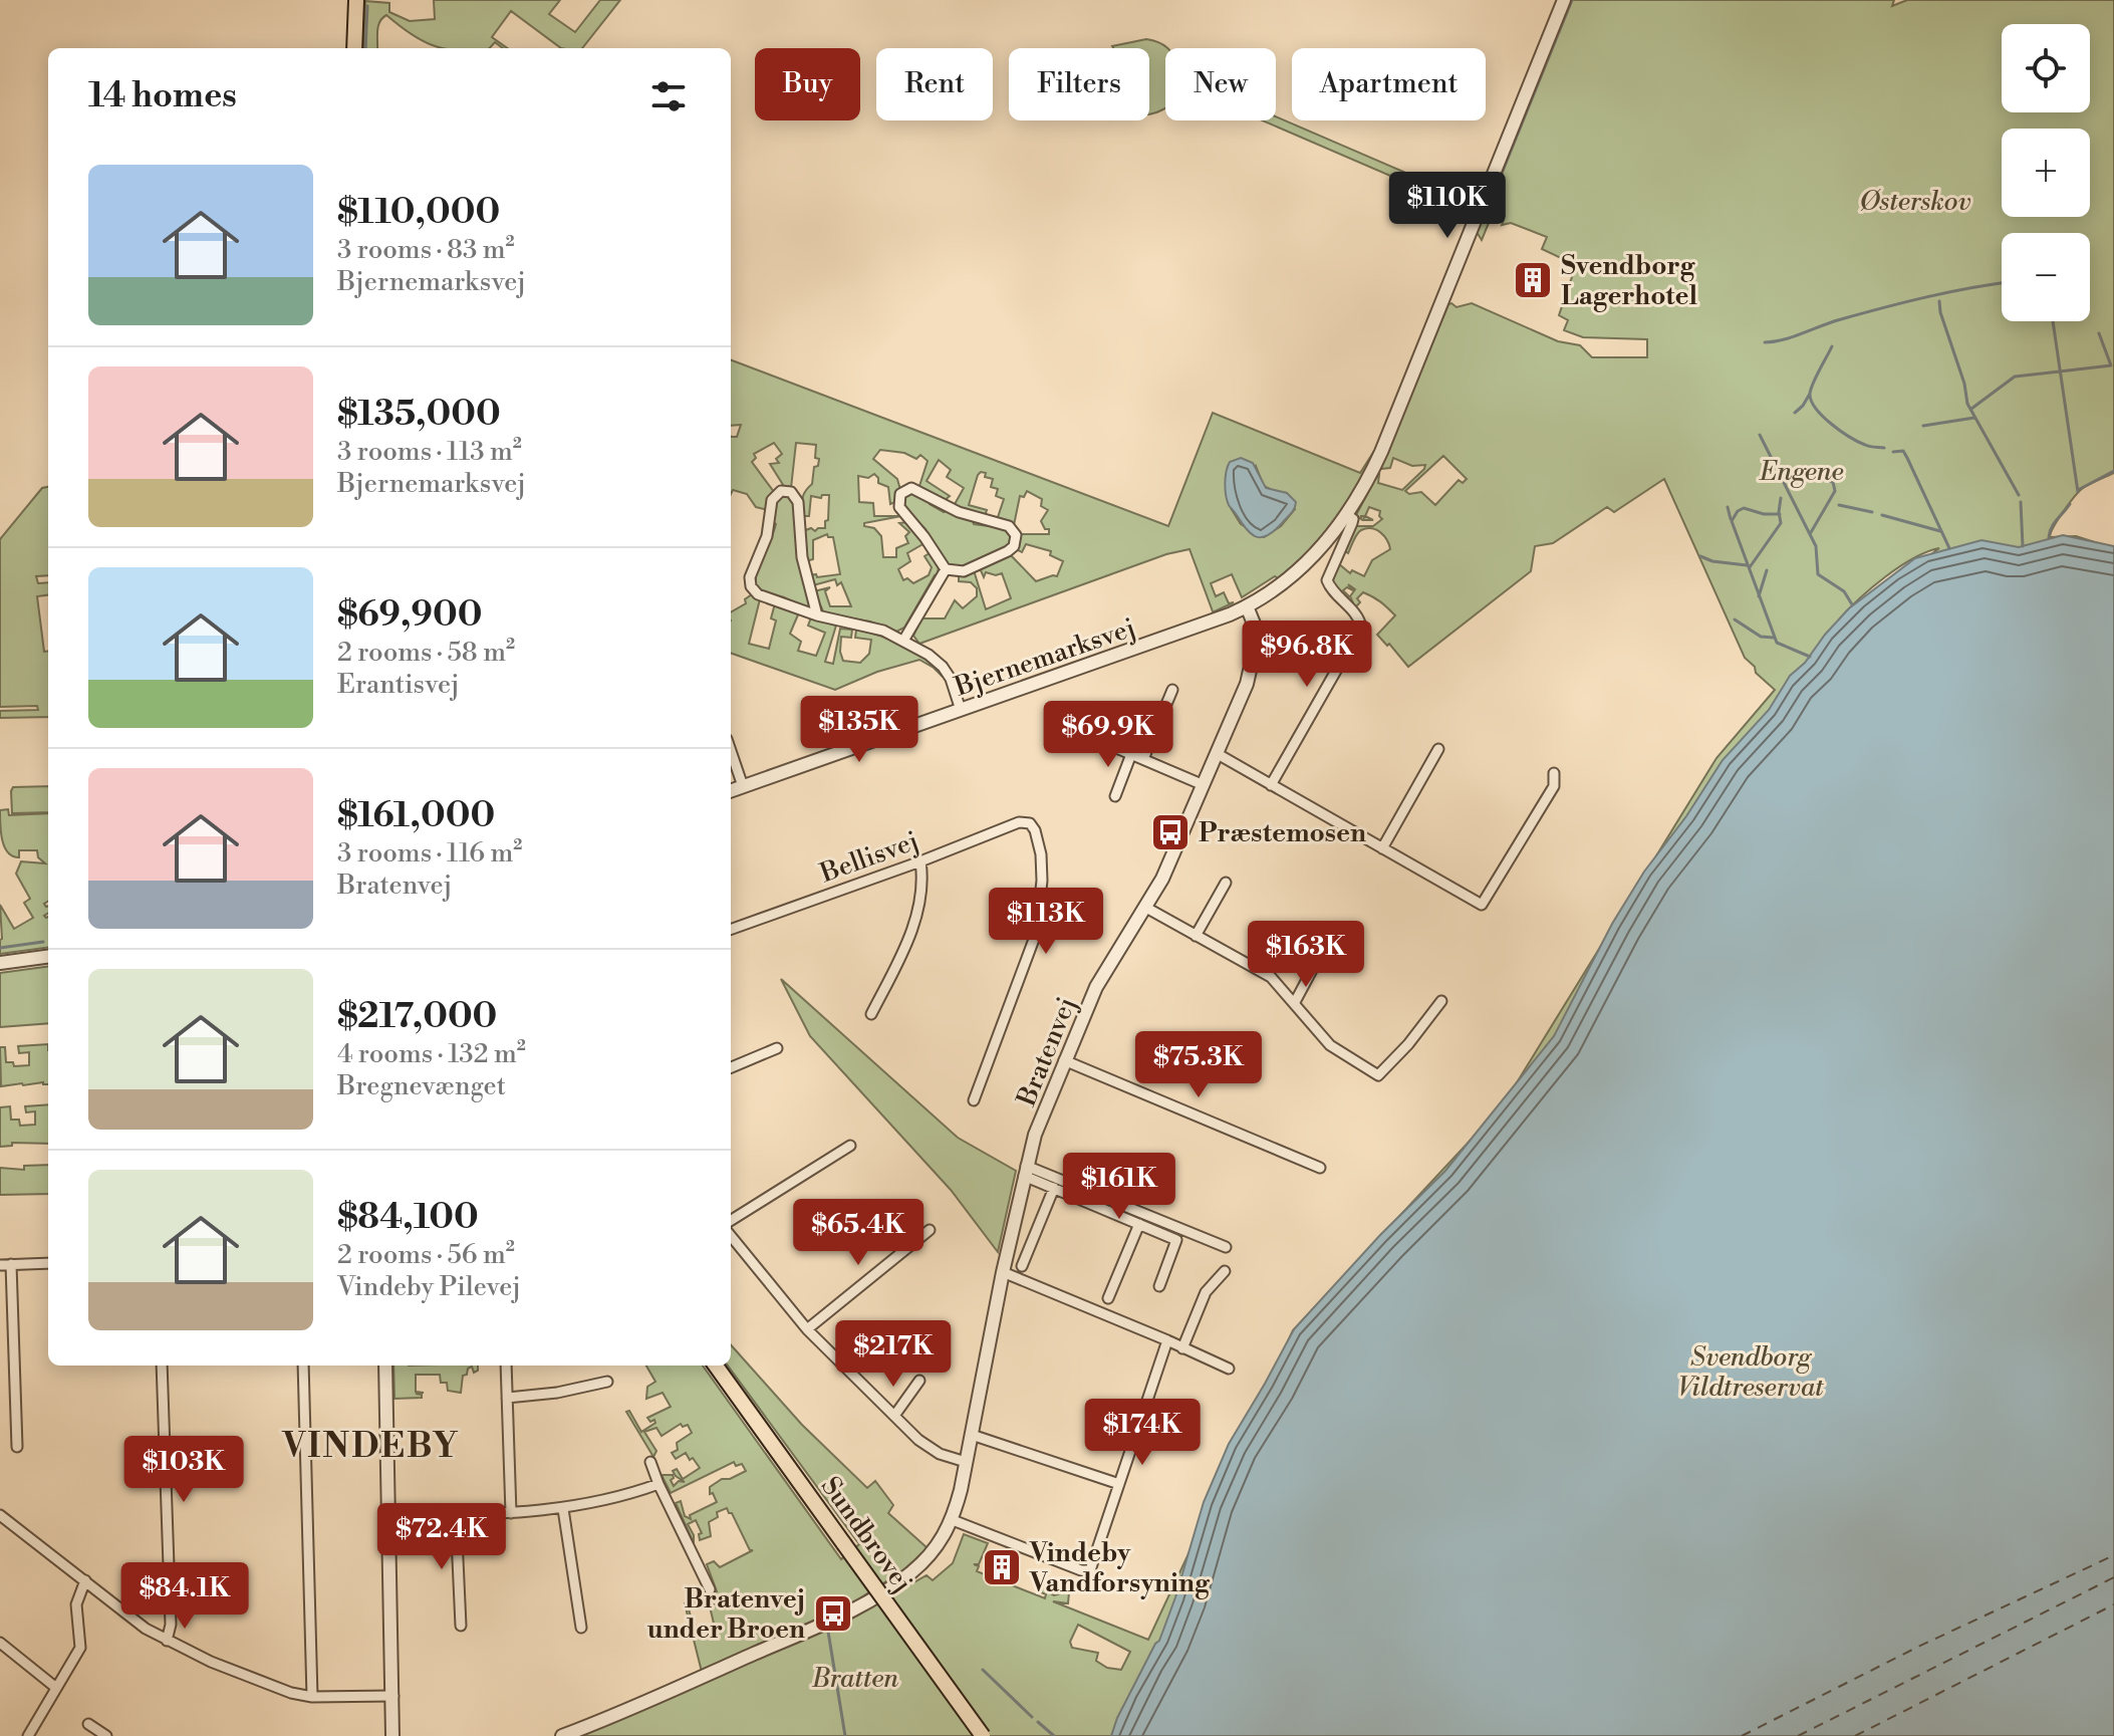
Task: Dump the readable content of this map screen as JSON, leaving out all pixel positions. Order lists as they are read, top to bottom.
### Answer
{
  "streets": {
    "main road": ["Sundbrovej"],
    "street": ["Bjernemarksvej", "Bellisvej", "Bratenvej"]
  },
  "crossings": [
    ["Bjernemarksvej", "Bratenvej"]
  ],
  "districts": ["VINDEBY"],
  "parks": [
    "Østerskov",
    "Engene",
    "Svendborg Vildtreservat",
    "Bratten"
  ],
  "places": {
    "building": ["Svendborg Lagerhotel", "Vindeby Vandforsyning"],
    "bus stop": ["Præstemosen", "Bratenvej under Broen"]
  },
  "page": {
    "map_buttons": ["+", "−"],
    "chip": [
      "Buy",
      "Rent",
      "Filters",
      "New",
      "Apartment"
    ],
    "heading": "14 homes",
    "list": [
      {
        "name": "$110,000",
        "note": "3 rooms · 83 m² · Bjernemarksvej"
      },
      {
        "name": "$135,000",
        "note": "3 rooms · 113 m² · Bjernemarksvej"
      },
      {
        "name": "$69,900",
        "note": "2 rooms · 58 m² · Erantisvej"
      },
      {
        "name": "$161,000",
        "note": "3 rooms · 116 m² · Bratenvej"
      },
      {
        "name": "$217,000",
        "note": "4 rooms · 132 m² · Bregnevænget"
      },
      {
        "name": "$84,100",
        "note": "2 rooms · 56 m² · Vindeby Pilevej"
      }
    ],
    "price": [
      "$110K",
      "$96.8K",
      "$135K",
      "$69.9K",
      "$113K",
      "$163K",
      "$75.3K",
      "$161K",
      "$65.4K",
      "$217K",
      "$174K",
      "$103K",
      "$72.4K",
      "$84.1K"
    ]
  }
}
